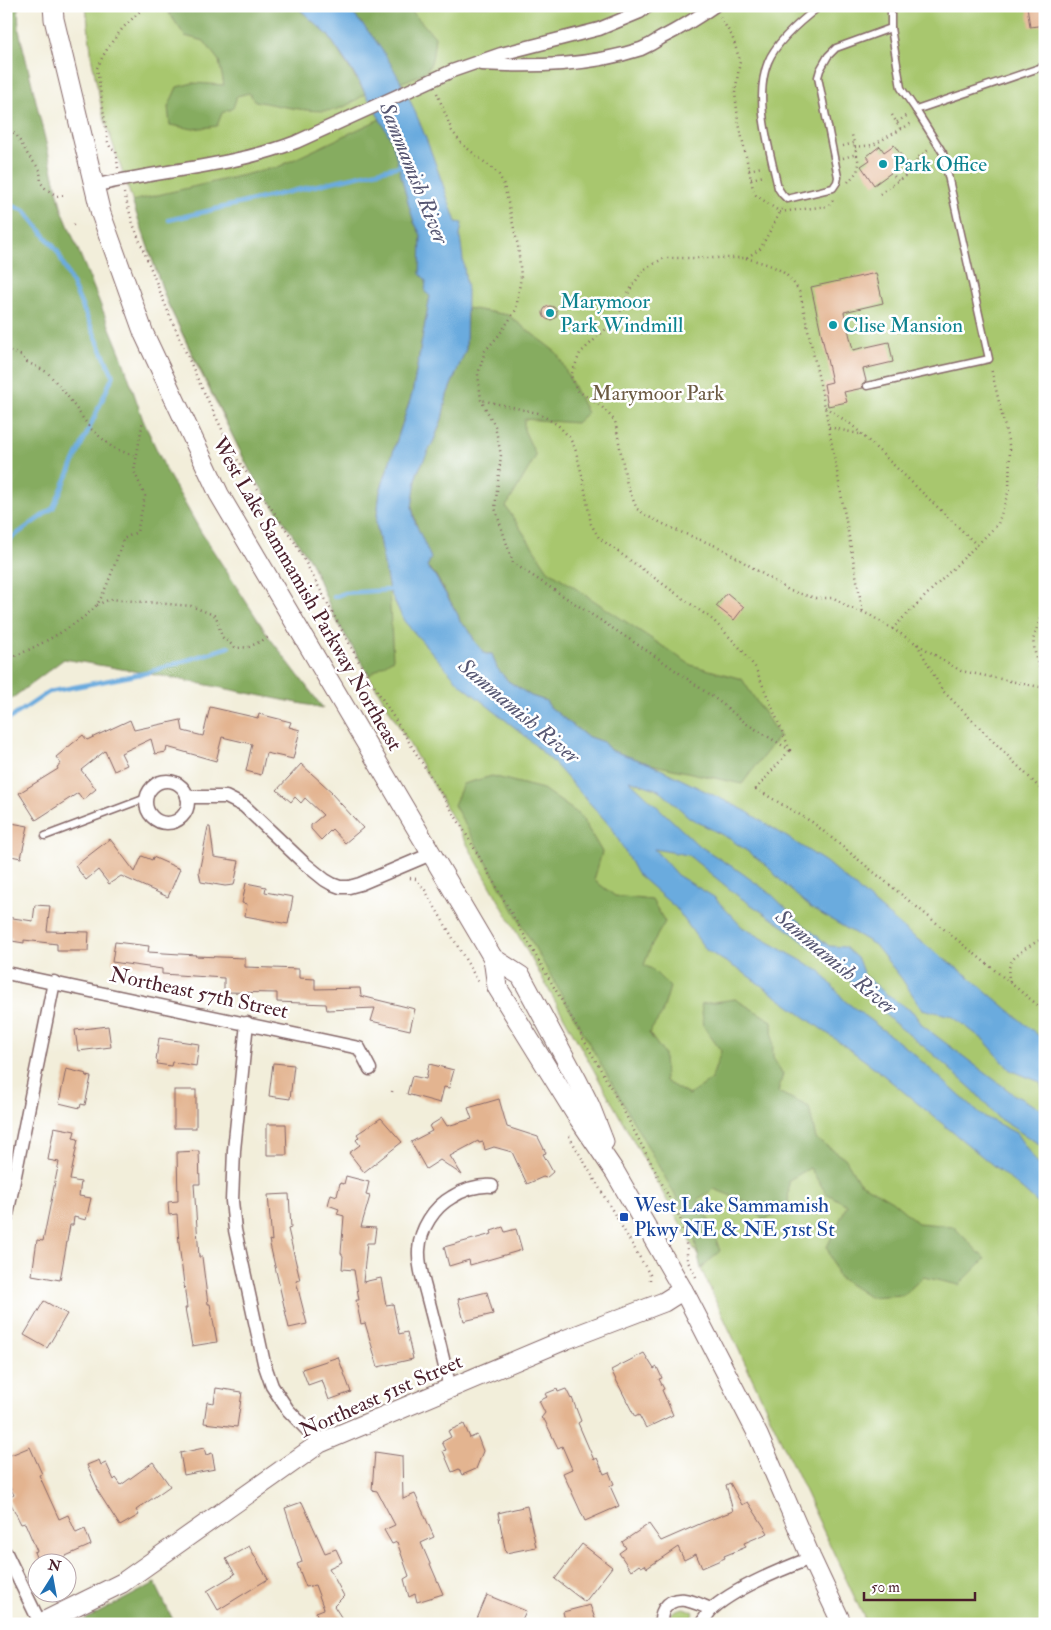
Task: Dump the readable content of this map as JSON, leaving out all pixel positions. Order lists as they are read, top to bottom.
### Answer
{
  "streets": {
    "main road": ["West Lake Sammamish Parkway Northeast", "Northeast 51st Street"],
    "street": ["Northeast 57th Street"]
  },
  "crossings": [
    ["West Lake Sammamish Parkway Northeast", "Northeast 51st Street"]
  ],
  "water": ["Sammamish River"],
  "parks": ["Marymoor Park"],
  "places": {
    "other": ["Park Office", "Marymoor Park Windmill", "Clise Mansion"],
    "transit": ["West Lake Sammamish Pkwy NE & NE 51st St"]
  },
  "scale_bar": "50 m",
  "north": "top"
}
